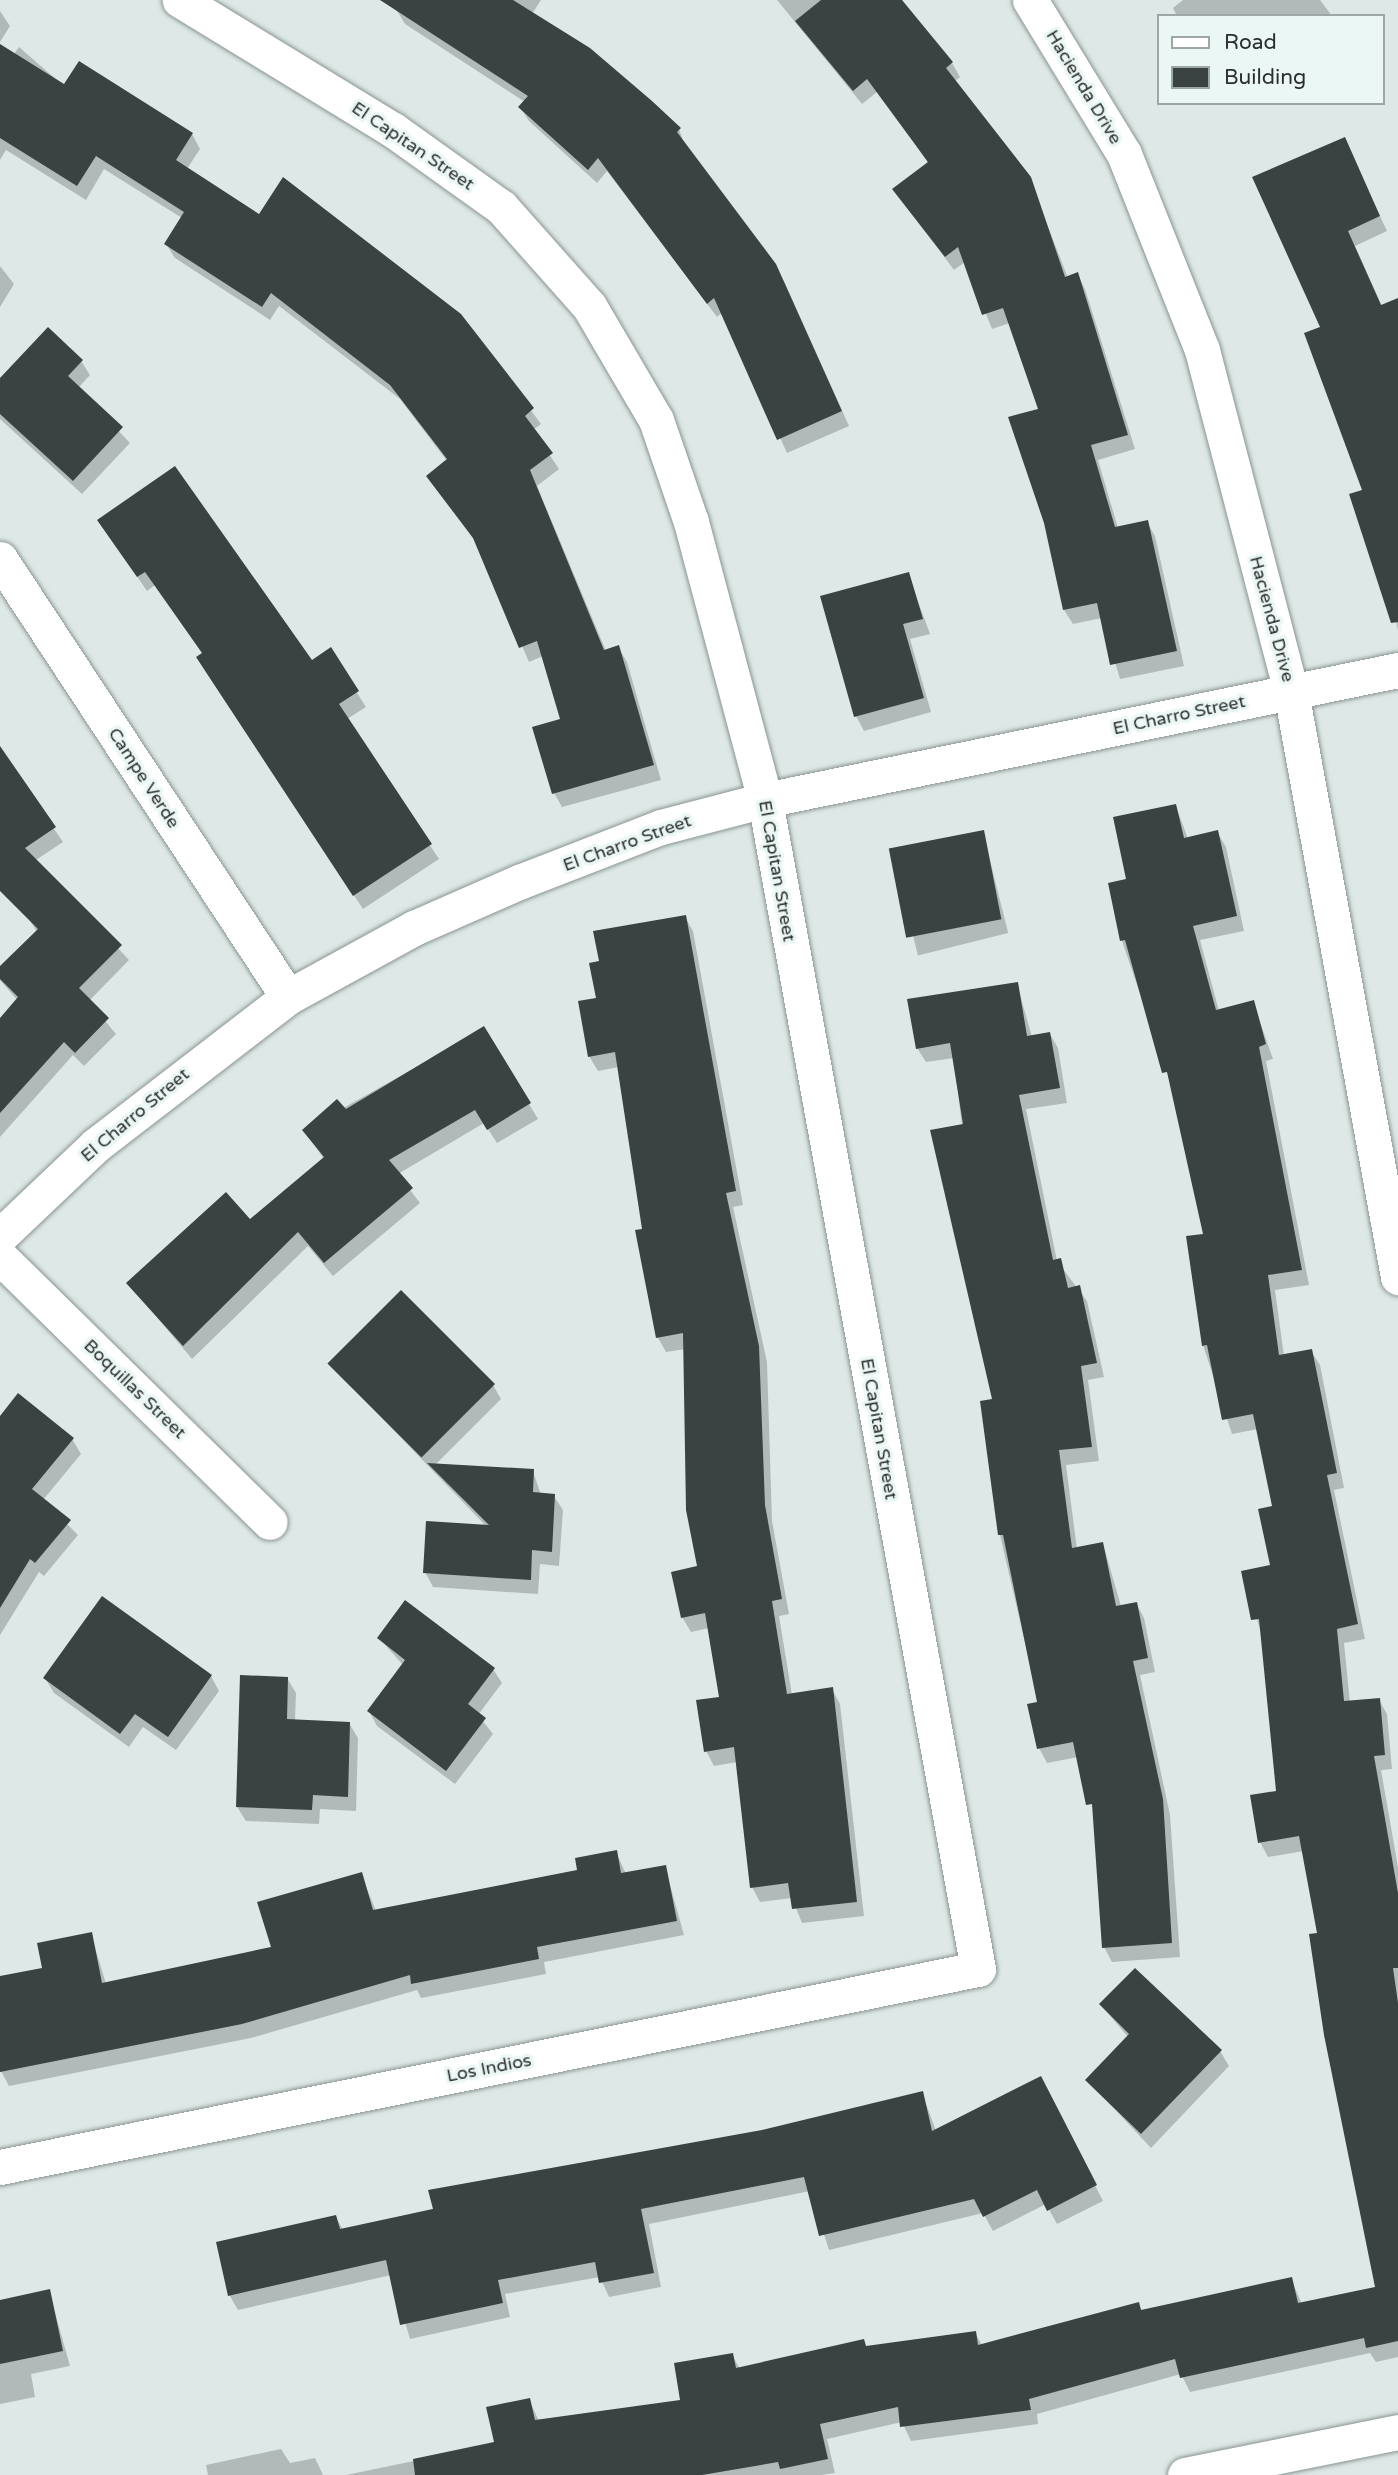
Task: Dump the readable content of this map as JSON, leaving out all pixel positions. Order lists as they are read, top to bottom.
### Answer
{
  "streets": {
    "street": [
      "Hacienda Drive",
      "El Capitan Street",
      "El Charro Street",
      "Campe Verde",
      "Boquillas Street",
      "Los Indios"
    ]
  },
  "crossings": [
    ["Hacienda Drive", "El Charro Street"],
    ["El Capitan Street", "El Charro Street"],
    ["El Capitan Street", "Los Indios"],
    ["El Charro Street", "Campe Verde"]
  ],
  "legend": ["Road", "Building"]
}
